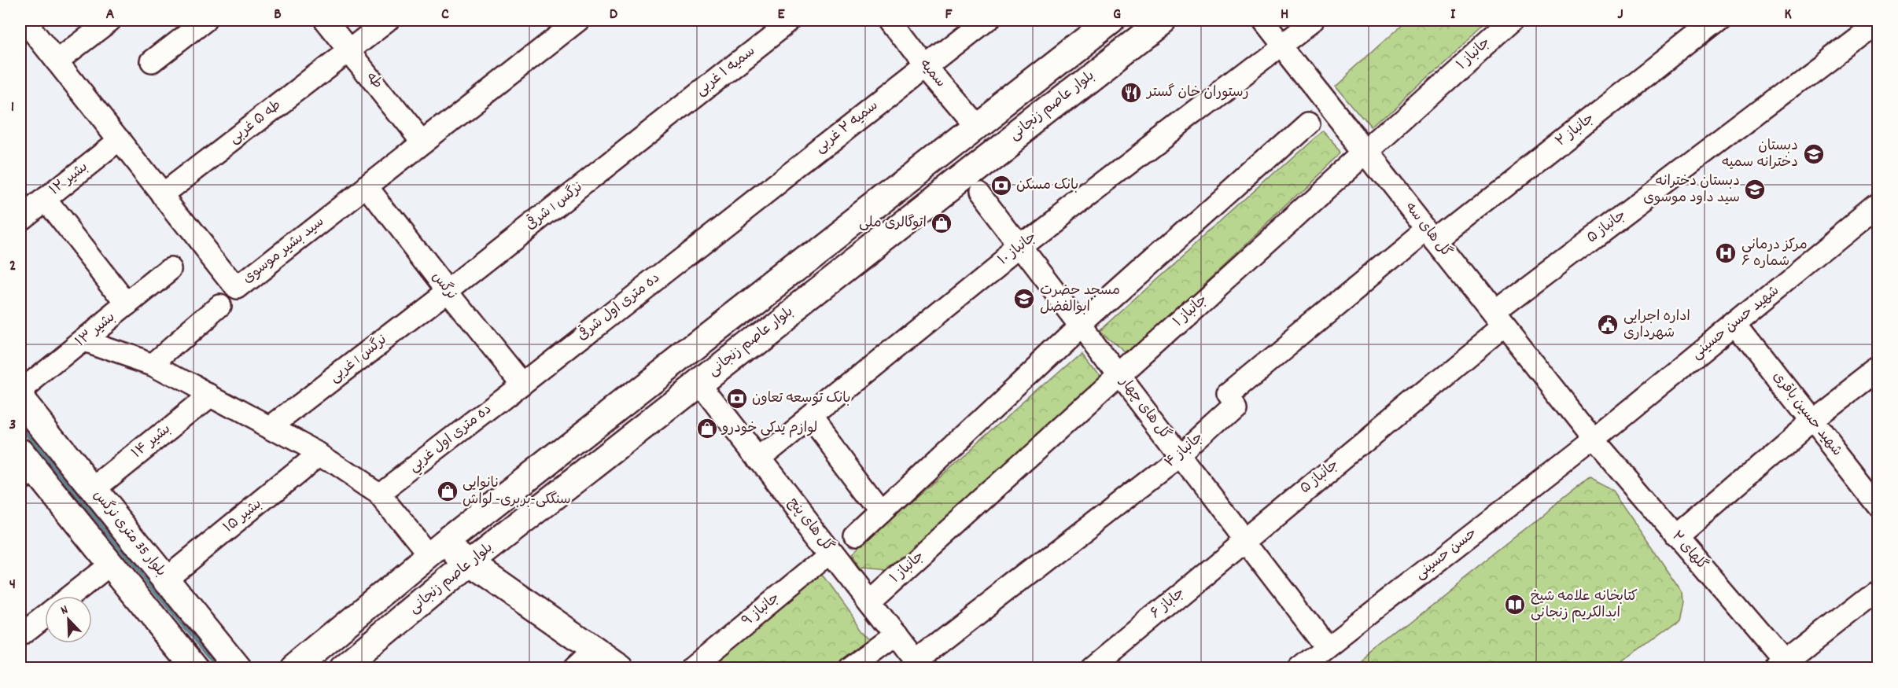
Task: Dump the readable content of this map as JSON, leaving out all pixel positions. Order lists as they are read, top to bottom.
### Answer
{
  "streets": {
    "main road": ["بلوار عاصم زنجانی", "بلوار 35 متری نرگس"],
    "street": [
      "جانباز ۱",
      "سمیه ۱ غربی",
      "سمیه",
      "طه",
      "طه ۵ غربی",
      "سمیه ۲ غربی",
      "جانباز ۲",
      "بشیر ۱۲",
      "نرگس 1 شرقی",
      "جانباز ۵",
      "گل های سه",
      "جانباز ۱۰",
      "سید بشیر موسوی",
      "نرگس",
      "ده متری اول شرقی",
      "شهید حسن حسینی",
      "بشیر ۱۳",
      "نرگس 1 غربی",
      "گل های چهار",
      "شهید حسین باقری",
      "ده متری اول غربي",
      "بشیر ۱۴",
      "جانباز ۴",
      "بشیر ۱۵",
      "گل های پنج",
      "گلهای ۲",
      "حسن حسینی",
      "جاباز ۶",
      "جانباز ۹"
    ]
  },
  "crossings": [
    ["جانباز ۱", "گل های سه"],
    ["جانباز ۱", "گل های چهار"],
    ["جانباز ۱", "گل های پنج"],
    ["سمیه ۱ غربی", "نرگس 1 شرقی"],
    ["سمیه", "سمیه ۲ غربی"],
    ["طه", "طه ۵ غربی"],
    ["طه", "سید بشیر موسوی"],
    ["بلوار عاصم زنجانی", "گل های پنج"],
    ["طه ۵ غربی", "سید بشیر موسوی"],
    ["سمیه ۲ غربی", "ده متری اول شرقی"],
    ["جانباز ۲", "گل های سه"],
    ["جانباز ۲", "جانباز ۴"],
    ["بشیر ۱۲", "سید بشیر موسوی"],
    ["نرگس 1 شرقی", "نرگس"],
    ["نرگس 1 شرقی", "نرگس 1 غربی"],
    ["جانباز ۵", "گل های سه"],
    ["جانباز ۵", "گل های چهار"],
    ["جانباز ۵", "جاباز ۶"],
    ["گل های سه", "جانباز ۱۰"],
    ["گل های سه", "شهید حسن حسینی"],
    ["گل های سه", "جانباز ۴"],
    ["گل های سه", "گلهای ۲"],
    ["گل های سه", "حسن حسینی"],
    ["جانباز ۱۰", "گل های چهار"],
    ["جانباز ۱۰", "گل های پنج"],
    ["سید بشیر موسوی", "نرگس"],
    ["نرگس", "ده متری اول شرقی"],
    ["نرگس", "نرگس 1 غربی"],
    ["نرگس", "ده متری اول غربي"],
    ["ده متری اول شرقی", "ده متری اول غربي"],
    ["شهید حسن حسینی", "شهید حسین باقری"],
    ["شهید حسن حسینی", "گلهای ۲"],
    ["شهید حسن حسینی", "حسن حسینی"],
    ["گل های چهار", "جانباز ۴"],
    ["گل های چهار", "حسن حسینی"],
    ["گل های چهار", "جاباز ۶"],
    ["بشیر ۱۴", "بلوار 35 متری نرگس"],
    ["جانباز ۴", "گل های پنج"],
    ["بشیر ۱۵", "بلوار 35 متری نرگس"],
    ["گل های پنج", "جانباز ۹"],
    ["گلهای ۲", "حسن حسینی"]
  ],
  "places": {
    "restaurant": ["رستوران خان گستر"],
    "school or university": ["دبستان دخترانه سمیه", "دبستان دخترانه سید داود موسوی", "مسجد حضرت ابوالفضل"],
    "bank": ["بانک مسکن", "بانک توسعه تعاون"],
    "shop": ["اتوگالری ملی", "لوازم یدکی خودرو", "نانوایی سنگکی-بربری- لواش"],
    "hospital": ["مرکز درمانی شماره ۶"],
    "public building": ["اداره اجرایی شهرداری"],
    "library": ["کتابخانه علامه شیخ ابدالکریم زنجانی"]
  },
  "north": "top left",
  "grid": {
    "columns": [
      "A",
      "B",
      "C",
      "D",
      "E",
      "F",
      "G",
      "H",
      "I",
      "J",
      "K"
    ],
    "rows": [
      "1",
      "2",
      "3",
      "4"
    ]
  }
}
